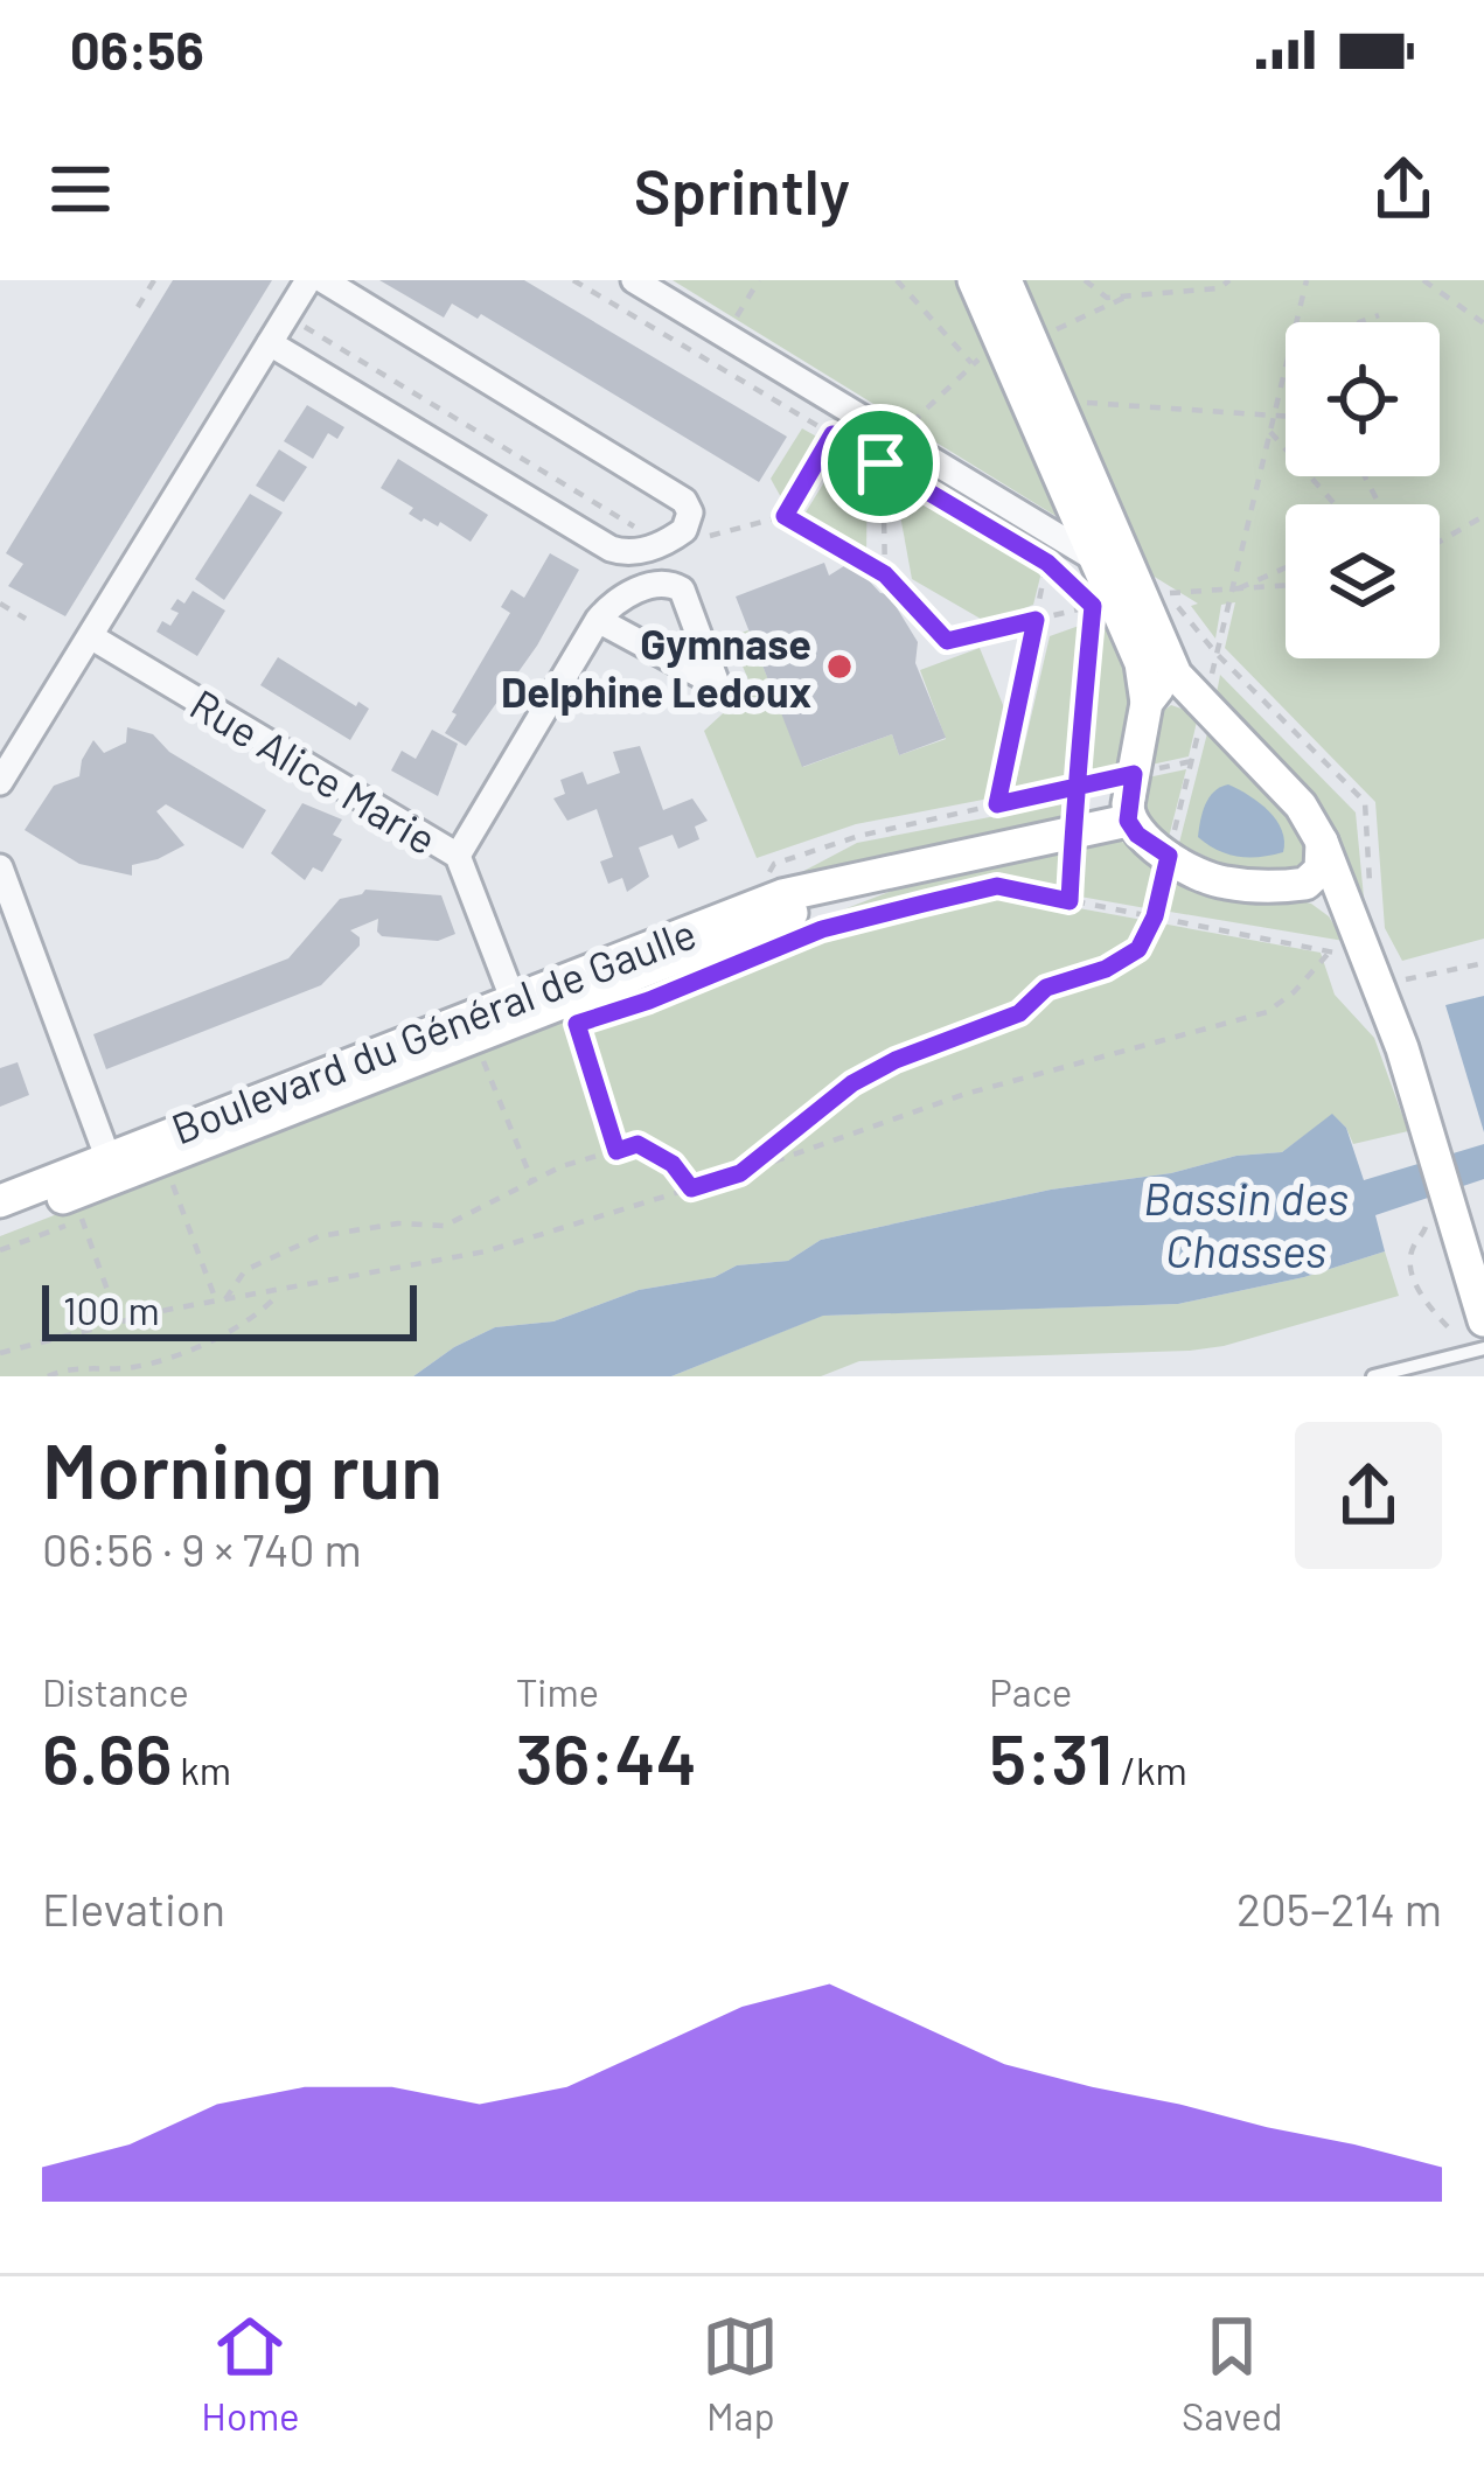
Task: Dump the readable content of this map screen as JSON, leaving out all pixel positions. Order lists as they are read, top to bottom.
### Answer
{
  "streets": {
    "street": ["Rue Alice Marie", "Boulevard du Général de Gaulle"]
  },
  "crossings": [
    ["Rue Alice Marie", "Boulevard du Général de Gaulle"]
  ],
  "water": ["Bassin des Chasses"],
  "places": ["Gymnase Delphine Ledoux"],
  "scale_bar": "100 m",
  "page": {
    "status": "06:56",
    "header": "Sprintly",
    "scale": "100 m",
    "heading": ["Morning run", "06:56 · 9 × 740 m"],
    "stats": [
      ["Distance", "6.66 km"],
      ["Time", "36:44"],
      ["Pace", "5:31 /km"]
    ],
    "chart": ["Elevation", "205–214 m"],
    "tabs": ["Home", "Map", "Saved"]
  }
}
